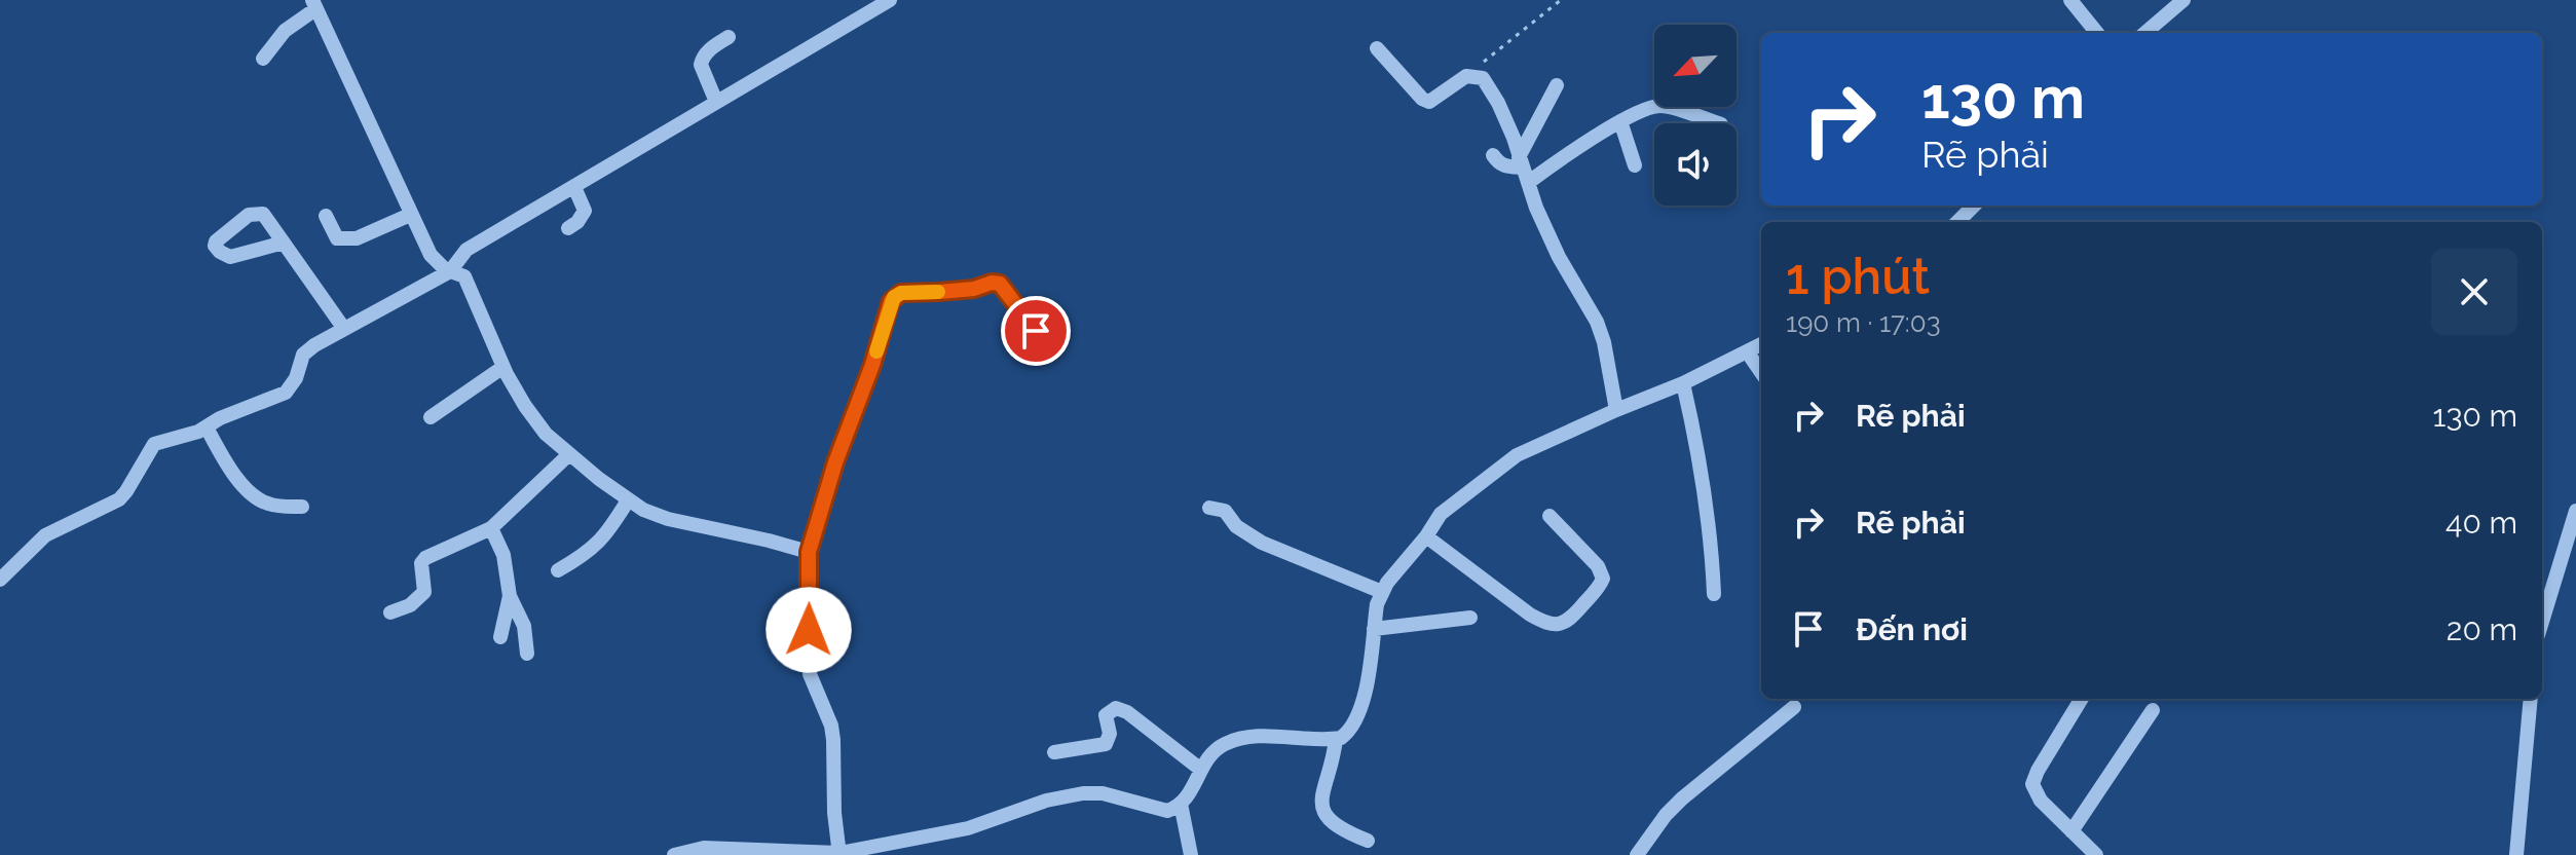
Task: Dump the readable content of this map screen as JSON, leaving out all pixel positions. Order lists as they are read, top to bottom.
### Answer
{
  "north": "bottom left",
  "page": {
    "turn": ["130 m", "Rẽ phải"],
    "heading": ["1 phút", "190 m · 17:03"],
    "list": [
      {
        "name": "Rẽ phải",
        "value": "130 m"
      },
      {
        "name": "Rẽ phải",
        "value": "40 m"
      },
      {
        "name": "Đến nơi",
        "value": "20 m"
      }
    ]
  }
}
